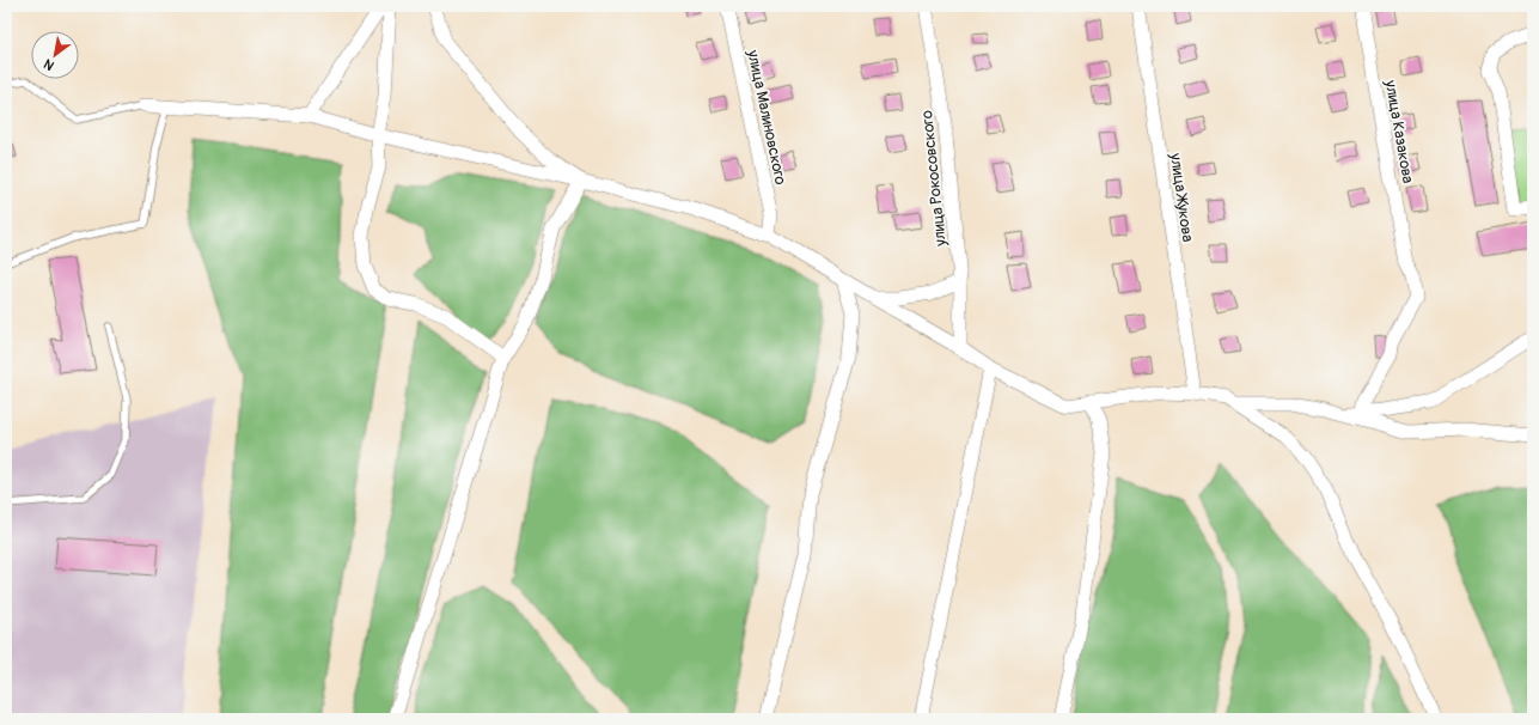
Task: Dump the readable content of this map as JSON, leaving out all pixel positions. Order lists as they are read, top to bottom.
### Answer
{
  "streets": {
    "street": [
      "улица Малиновского",
      "улица Казакова",
      "улица Рокосовского",
      "улица Жукова"
    ]
  },
  "north": "bottom left"
}
